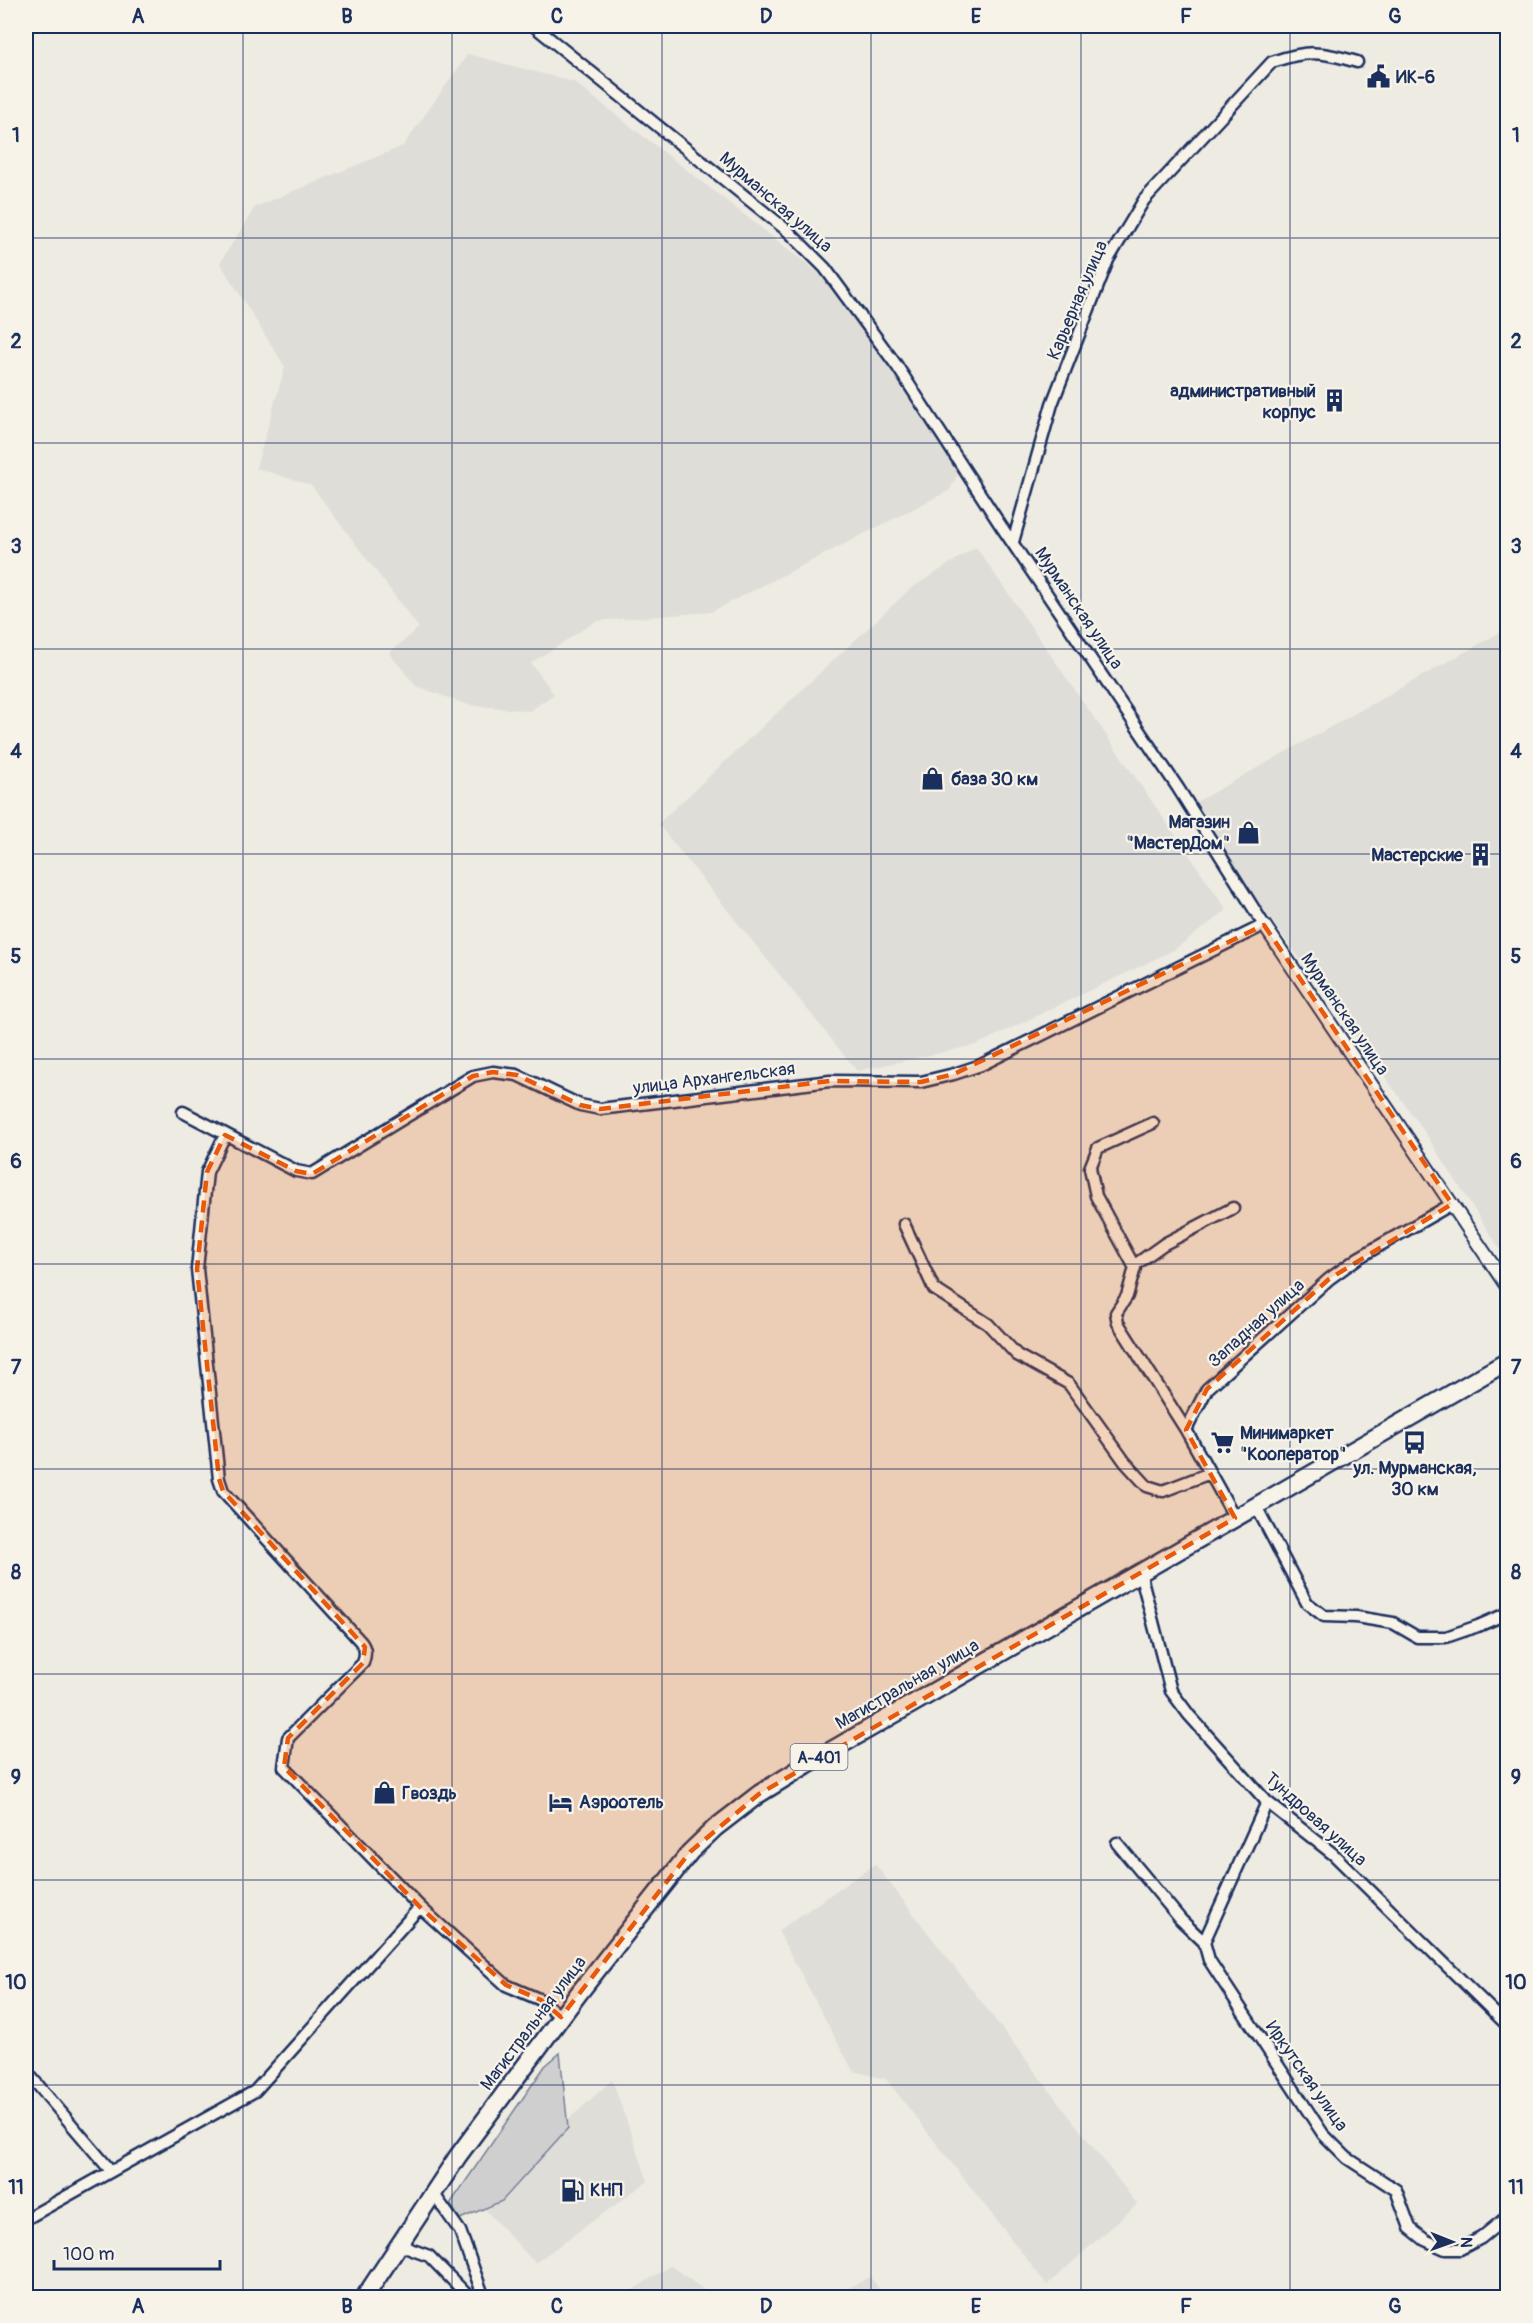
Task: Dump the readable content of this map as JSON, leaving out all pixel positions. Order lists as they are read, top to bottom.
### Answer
{
  "streets": {
    "main road": ["Магистральная улица", "А-401"],
    "street": [
      "Мурманская улица",
      "Карьерная улица",
      "улица Архангельская",
      "Западная улица",
      "Тундровая улица",
      "Иркутская улица"
    ]
  },
  "crossings": [
    ["Мурманская улица", "Карьерная улица"],
    ["Мурманская улица", "улица Архангельская"],
    ["Мурманская улица", "Западная улица"],
    ["Магистральная улица", "Тундровая улица"]
  ],
  "places": {
    "public building": ["ИК-6"],
    "building": ["административный корпус", "Мастерские"],
    "shop": ["база 30 км", "Магазин \"МастерДом\"", "Гвоздь"],
    "bus stop": ["ул. Мурманская, 30 км"],
    "supermarket": ["Минимаркет \"Кооператор\""],
    "hotel": ["Аэроотель"],
    "fuel station": ["КНП"]
  },
  "scale_bar": "100 m",
  "north": "right",
  "grid": {
    "columns": [
      "A",
      "B",
      "C",
      "D",
      "E",
      "F",
      "G"
    ],
    "rows": [
      "1",
      "2",
      "3",
      "4",
      "5",
      "6",
      "7",
      "8",
      "9",
      "10",
      "11"
    ]
  }
}
